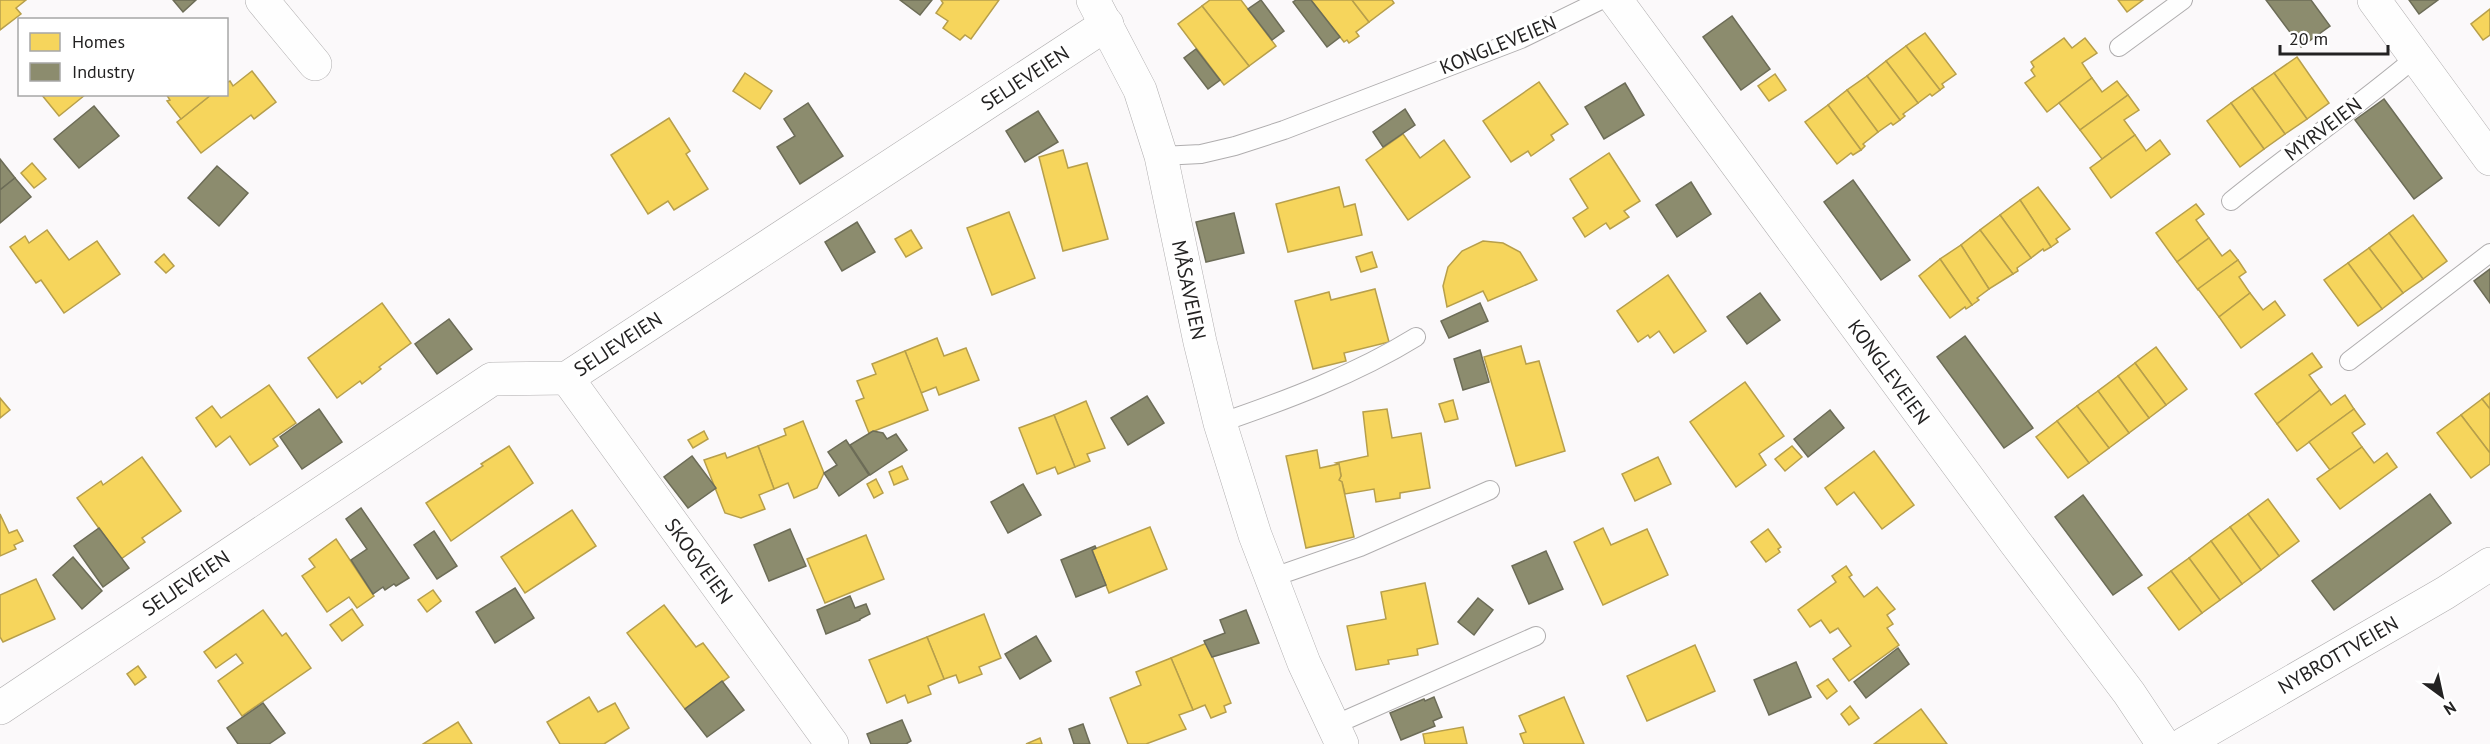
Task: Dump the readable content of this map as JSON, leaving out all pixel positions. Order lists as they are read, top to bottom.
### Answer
{
  "streets": {
    "street": [
      "KONGLEVEIEN",
      "SELJEVEIEN",
      "MÅSAVEIEN",
      "SKOGVEIEN",
      "NYBROTTVEIEN"
    ],
    "lane": ["MYRVEIEN"]
  },
  "crossings": [
    ["KONGLEVEIEN", "MÅSAVEIEN"],
    ["SELJEVEIEN", "MÅSAVEIEN"],
    ["SELJEVEIEN", "SKOGVEIEN"]
  ],
  "legend": ["Homes", "Industry"],
  "scale_bar": "20 m",
  "north": "bottom right"
}
